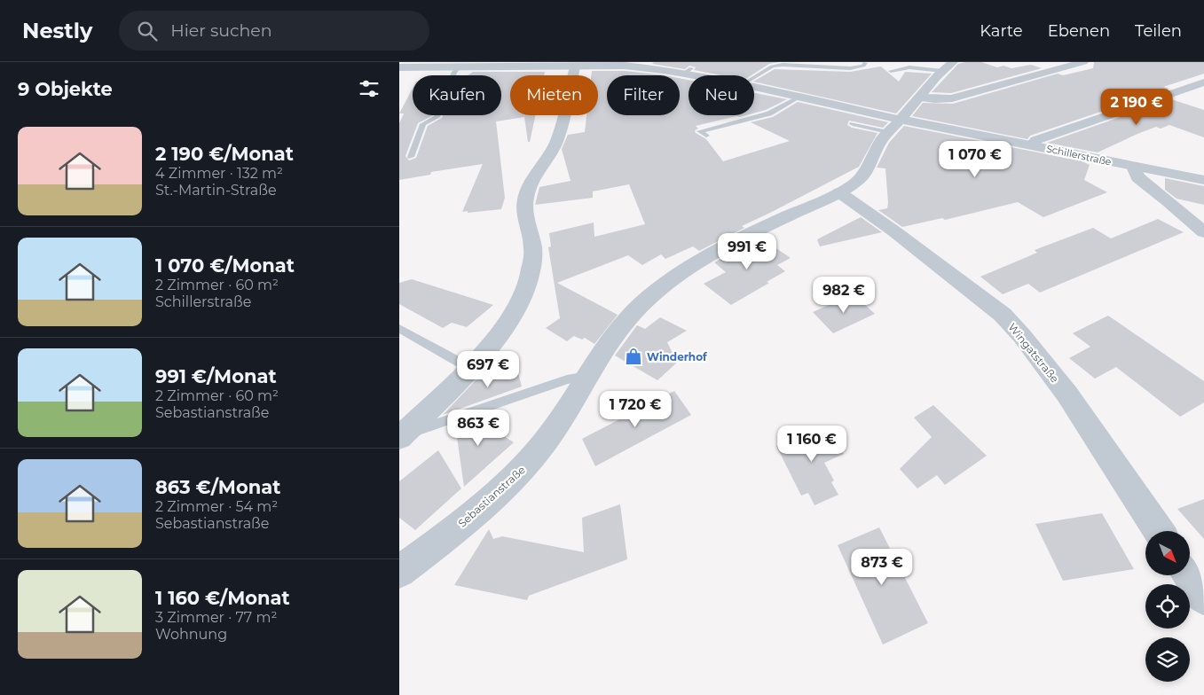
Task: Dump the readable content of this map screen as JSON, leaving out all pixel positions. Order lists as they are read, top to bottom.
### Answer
{
  "streets": {
    "street": ["Schillerstraße", "Wingatstraße", "Sebastianstraße"]
  },
  "crossings": [
    ["Schillerstraße", "Sebastianstraße"],
    ["Wingatstraße", "Sebastianstraße"]
  ],
  "places": {
    "shop": ["Winderhof"]
  },
  "north": "bottom right",
  "page": {
    "header": "Nestly",
    "search": "Hier suchen",
    "nav": ["Karte", "Ebenen", "Teilen"],
    "heading": "9 Objekte",
    "chip": [
      "Kaufen",
      "Mieten",
      "Filter",
      "Neu"
    ],
    "price": [
      "2 190 €",
      "1 070 €",
      "991 €",
      "982 €",
      "697 €",
      "1 720 €",
      "863 €",
      "1 160 €",
      "873 €"
    ],
    "list": [
      {
        "name": "2 190 €/Monat",
        "note": "4 Zimmer · 132 m² · St.-Martin-Straße"
      },
      {
        "name": "1 070 €/Monat",
        "note": "2 Zimmer · 60 m² · Schillerstraße"
      },
      {
        "name": "991 €/Monat",
        "note": "2 Zimmer · 60 m² · Sebastianstraße"
      },
      {
        "name": "863 €/Monat",
        "note": "2 Zimmer · 54 m² · Sebastianstraße"
      },
      {
        "name": "1 160 €/Monat",
        "note": "3 Zimmer · 77 m² · Wohnung"
      }
    ]
  }
}
